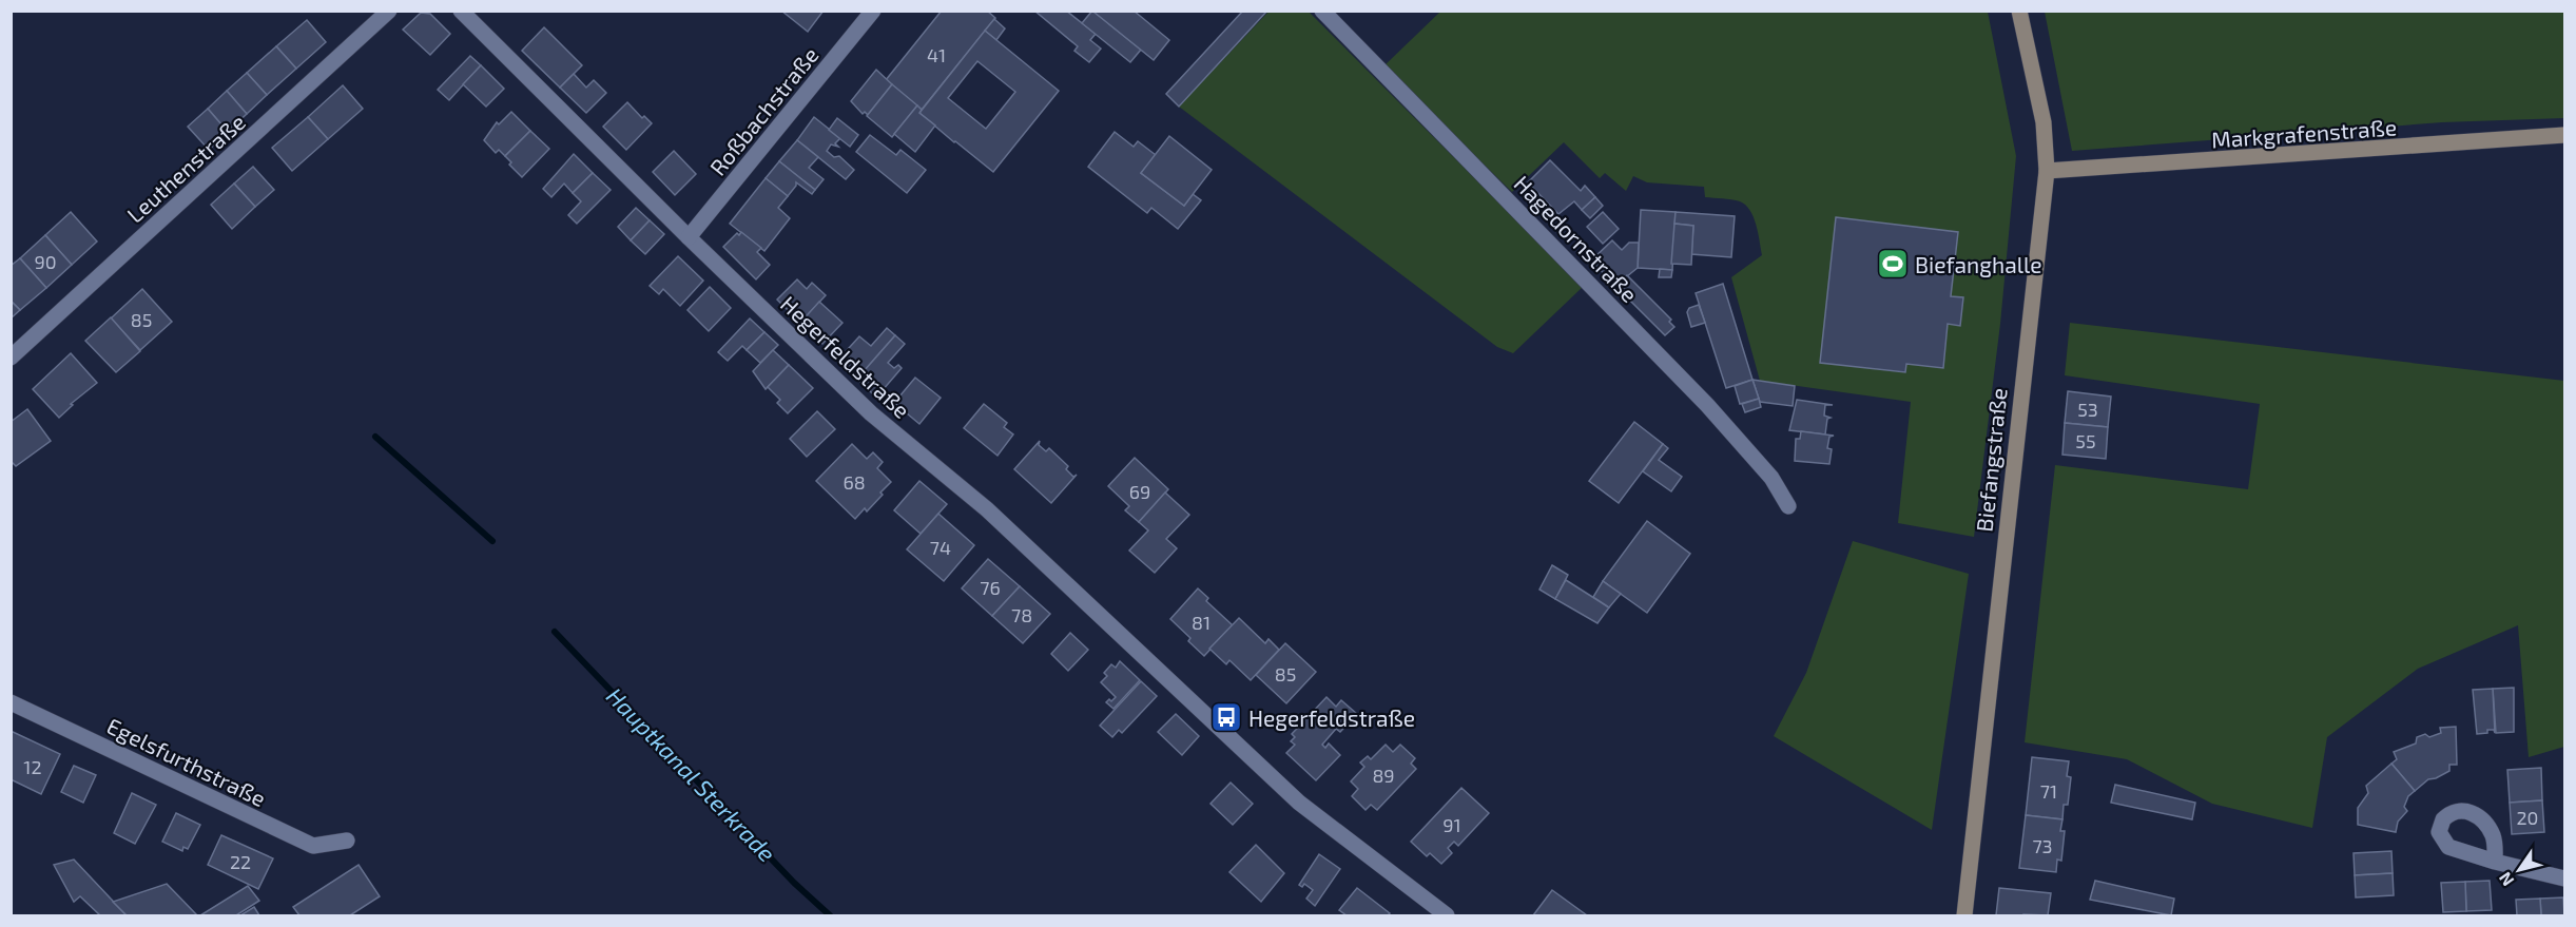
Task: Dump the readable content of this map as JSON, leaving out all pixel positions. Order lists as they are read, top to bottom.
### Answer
{
  "streets": {
    "main road": ["Markgrafenstraße", "Biefangstraße"],
    "street": [
      "Roßbachstraße",
      "Leuthenstraße",
      "Hagedornstraße",
      "Hegerfeldstraße",
      "Egelsfurthstraße"
    ]
  },
  "crossings": [
    ["Roßbachstraße", "Hegerfeldstraße"],
    ["Markgrafenstraße", "Biefangstraße"]
  ],
  "water": ["Hauptkanal Sterkrade"],
  "places": {
    "sports": ["Biefanghalle"],
    "bus stop": ["Hegerfeldstraße"]
  },
  "house_numbers": [
    "41",
    "90",
    "85",
    "53",
    "55",
    "68",
    "69",
    "74",
    "76",
    "78",
    "81",
    "85",
    "12",
    "89",
    "71",
    "20",
    "91",
    "73",
    "22"
  ],
  "north": "bottom left"
}
